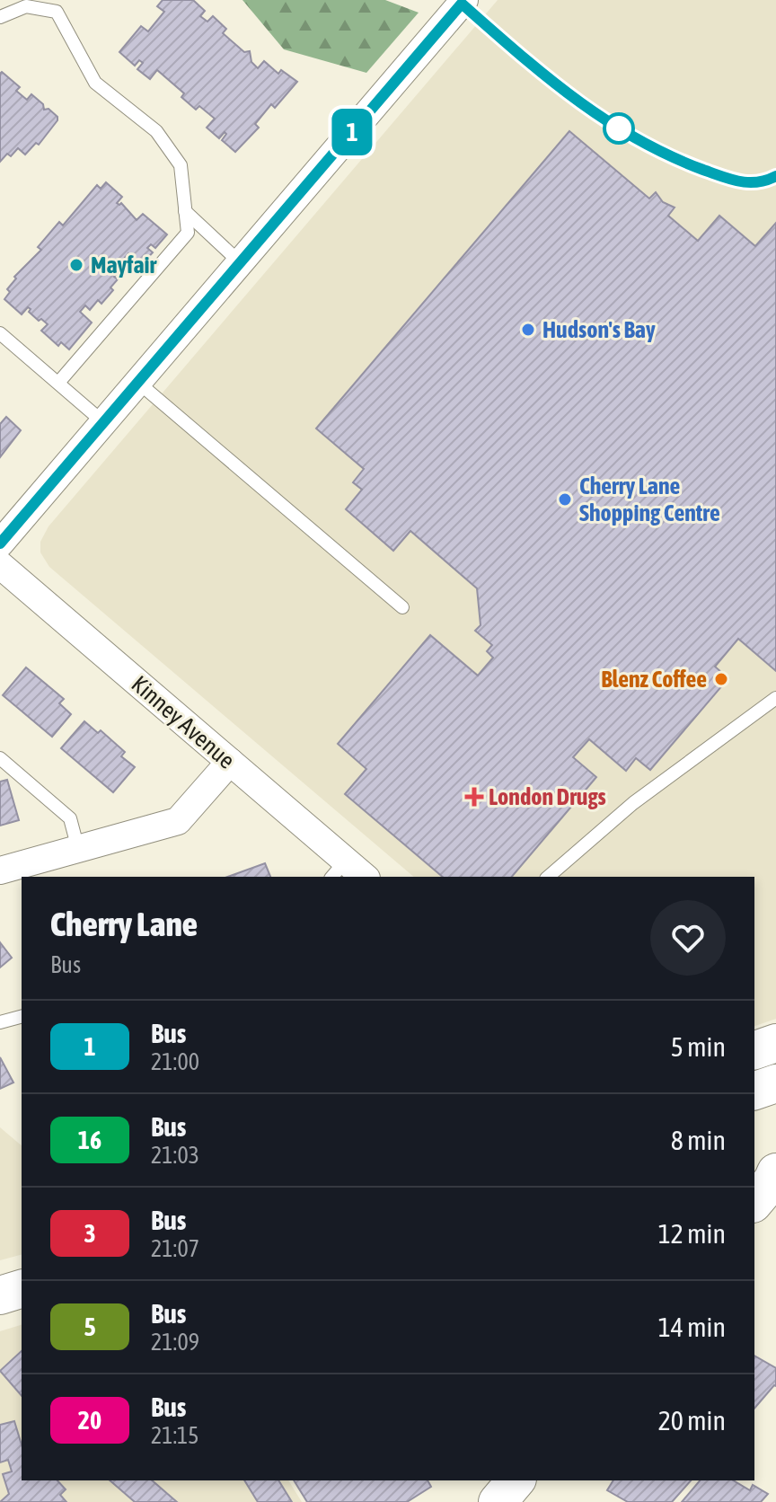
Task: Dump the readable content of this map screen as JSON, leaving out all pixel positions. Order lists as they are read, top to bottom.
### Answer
{
  "streets": {
    "street": ["Kinney Avenue"]
  },
  "places": {
    "other": [
      "Mayfair",
      "Hudson's Bay",
      "Cherry Lane Shopping Centre",
      "Blenz Coffee"
    ],
    "health": ["London Drugs"]
  },
  "lines": ["bus line 1"],
  "page": {
    "on_map": "1",
    "heading": ["Cherry Lane", "Bus"],
    "list": [
      {
        "mark": "1",
        "name": "Bus",
        "note": "21:00",
        "value": "5 min"
      },
      {
        "mark": "16",
        "name": "Bus",
        "note": "21:03",
        "value": "8 min"
      },
      {
        "mark": "3",
        "name": "Bus",
        "note": "21:07",
        "value": "12 min"
      },
      {
        "mark": "5",
        "name": "Bus",
        "note": "21:09",
        "value": "14 min"
      },
      {
        "mark": "20",
        "name": "Bus",
        "note": "21:15",
        "value": "20 min"
      }
    ]
  }
}
